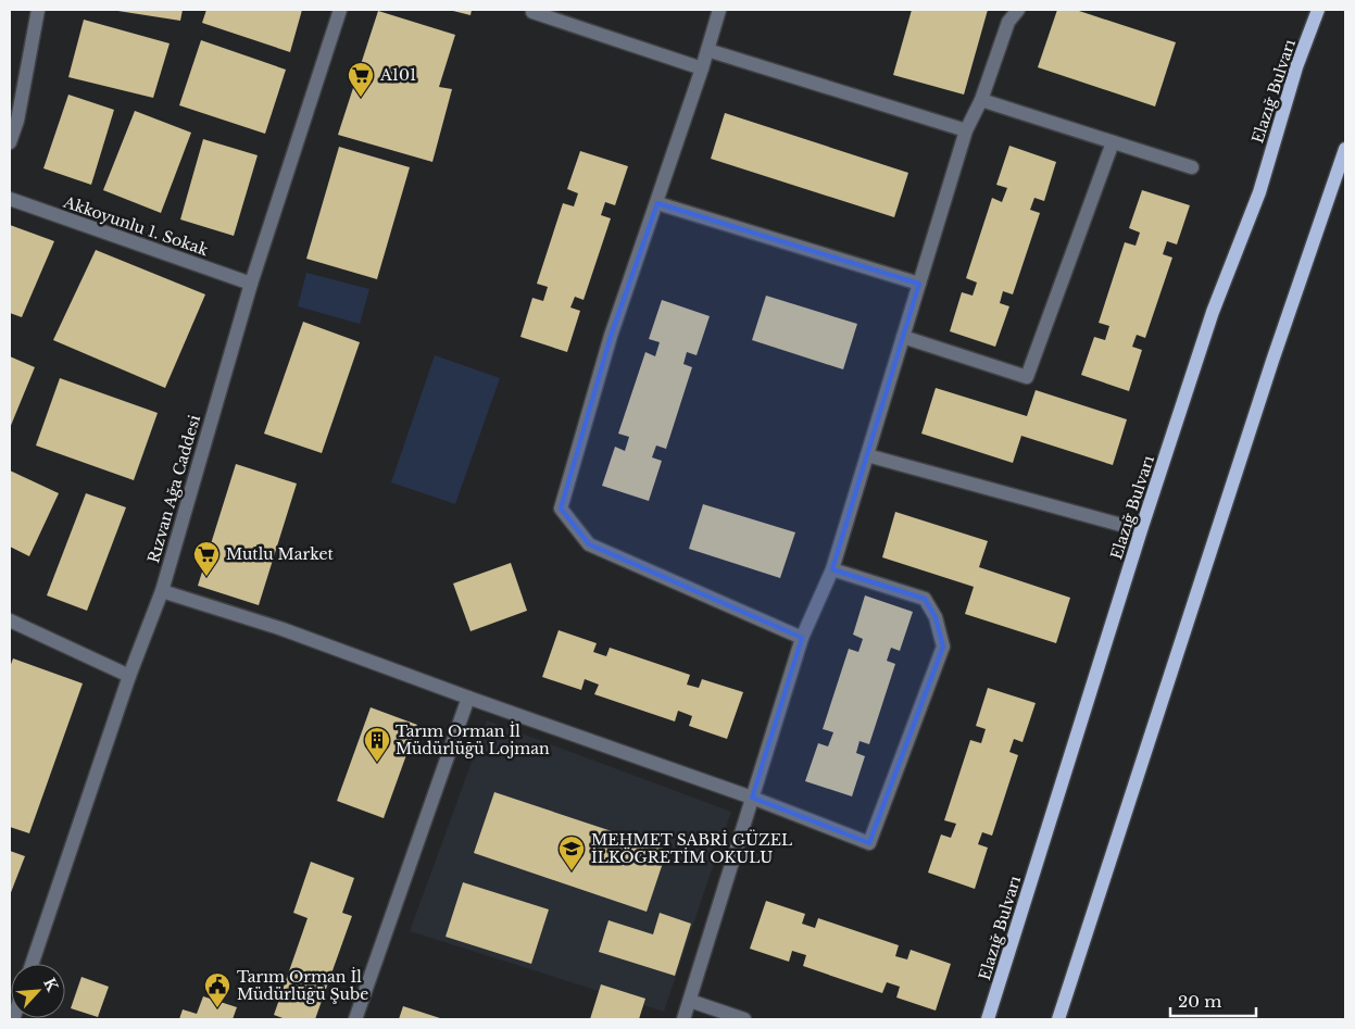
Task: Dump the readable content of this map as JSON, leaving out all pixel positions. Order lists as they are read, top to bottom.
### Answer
{
  "streets": {
    "main road": ["Elazığ Bulvarı"],
    "street": ["Akkoyunlu 1. Sokak", "Rızvan Ağa Caddesi"]
  },
  "crossings": [
    ["Akkoyunlu 1. Sokak", "Rızvan Ağa Caddesi"]
  ],
  "places": {
    "supermarket": ["A101", "Mutlu Market"],
    "building": ["Tarım Orman İl Müdürlüğü Lojman"],
    "school or university": ["MEHMET SABRİ GÜZEL İLKÖGRETİM OKULU"],
    "public building": ["Tarım Orman İl Müdürlüğü Şube"]
  },
  "scale_bar": "20 m",
  "north": "top right"
}
